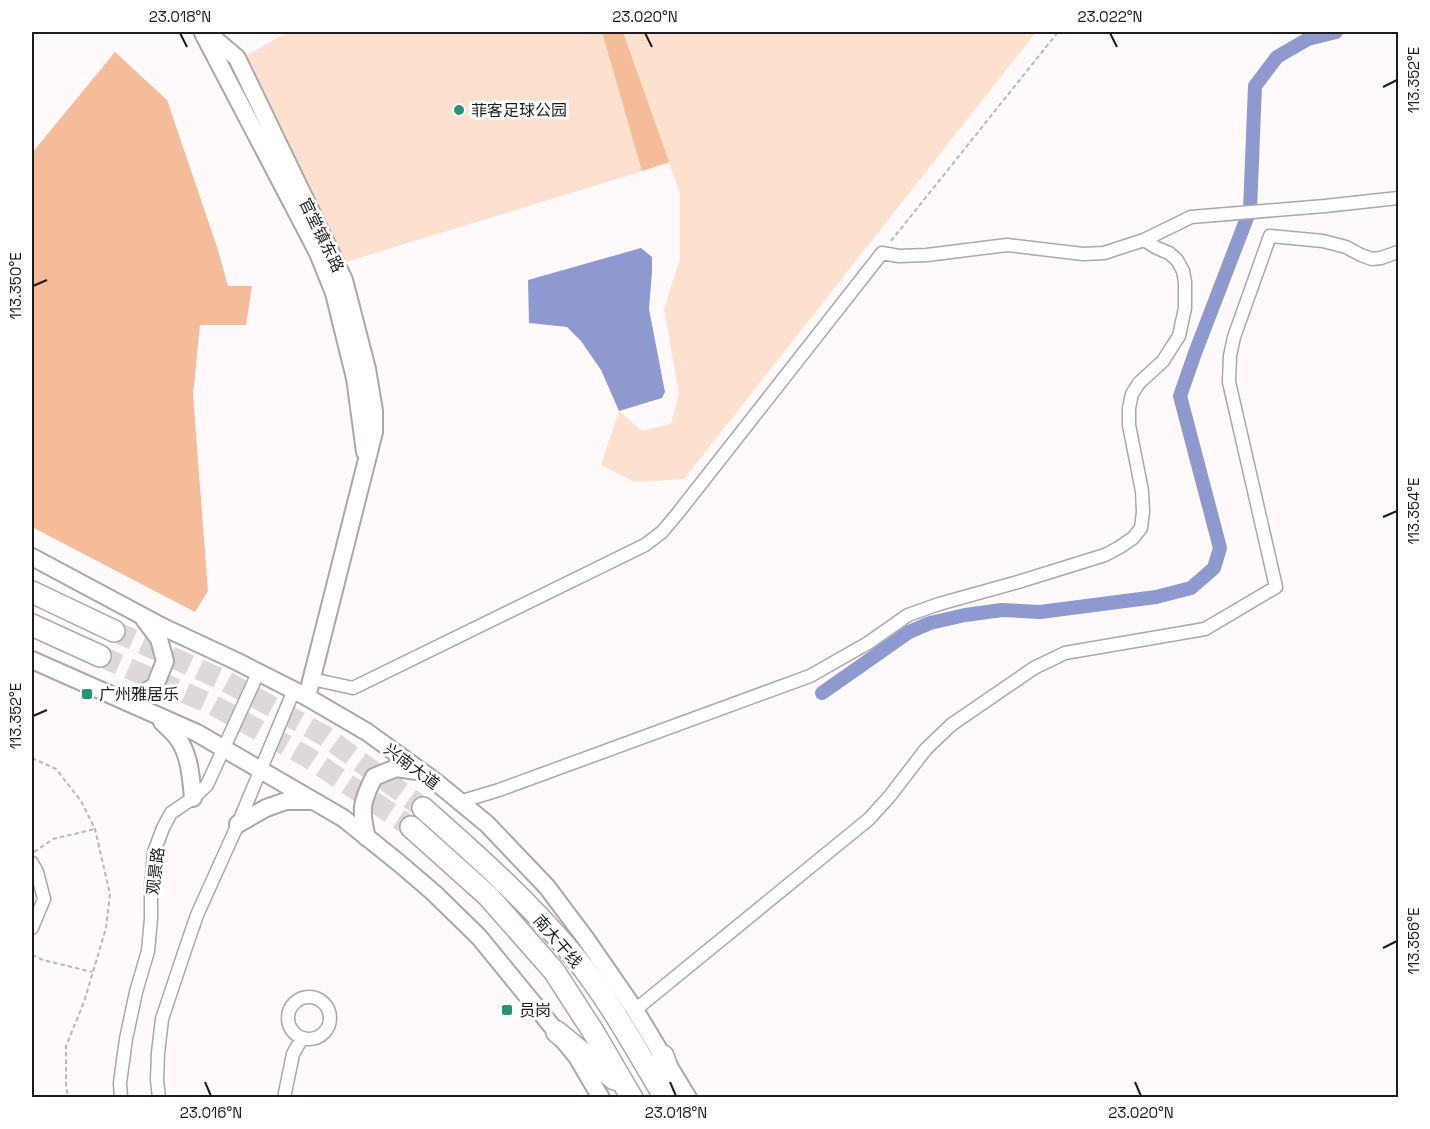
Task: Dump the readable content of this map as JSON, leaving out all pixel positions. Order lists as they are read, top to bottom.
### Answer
{
  "streets": {
    "highway": ["南大干线"],
    "main road": ["官堂镇东路", "兴南大道"],
    "street": ["观景路"]
  },
  "crossings": [
    ["官堂镇东路", "兴南大道"],
    ["兴南大道", "观景路"]
  ],
  "places": {
    "other": ["菲客足球公园"],
    "transit": ["广州雅居乐", "员岗"]
  },
  "coordinates": [
    "23.018°N",
    "23.020°N",
    "23.022°N",
    "113.352°E",
    "113.350°E",
    "113.354°E",
    "113.356°E",
    "23.016°N"
  ]
}
